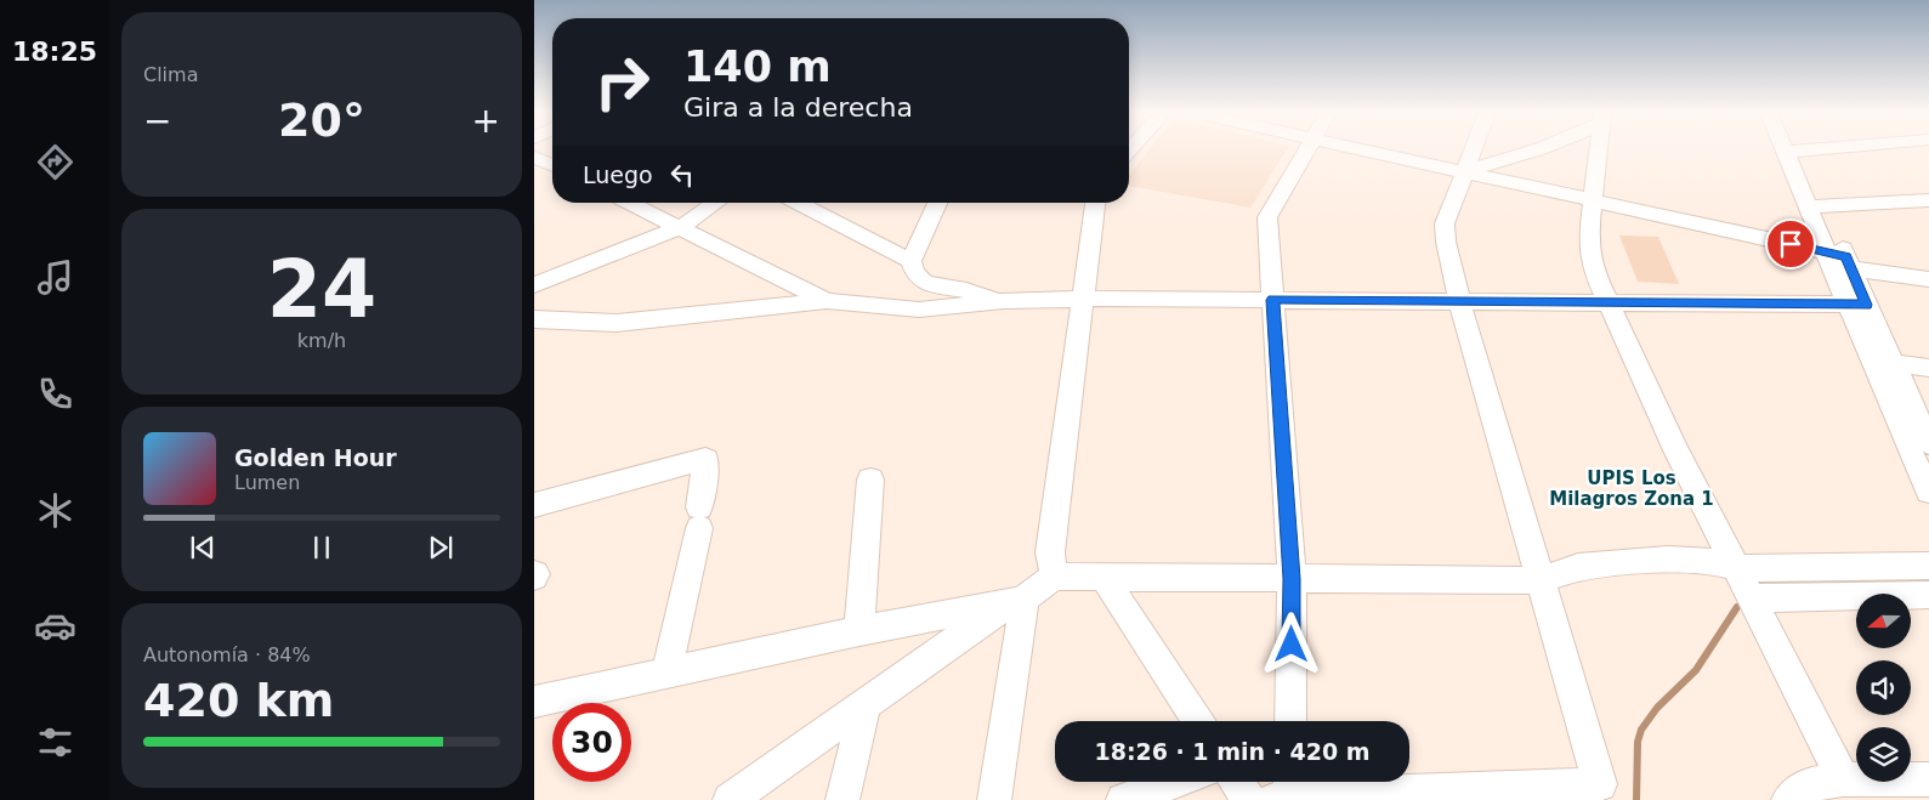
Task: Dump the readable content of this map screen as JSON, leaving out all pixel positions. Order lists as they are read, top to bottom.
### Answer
{
  "districts": ["UPIS Los Milagros Zona 1"],
  "north": "left",
  "page": {
    "tabs": "18:25",
    "tile": [
      "Clima",
      ["24", "km/h"],
      ["Autonomía · 84%", "420 km"]
    ],
    "turn": ["140 m", "Gira a la derecha"],
    "heat": ["−", "20°", "+"],
    "then": "Luego",
    "song": ["Golden Hour", "Lumen"],
    "limit": "30",
    "trip": "18:26 · 1 min · 420 m"
  }
}
